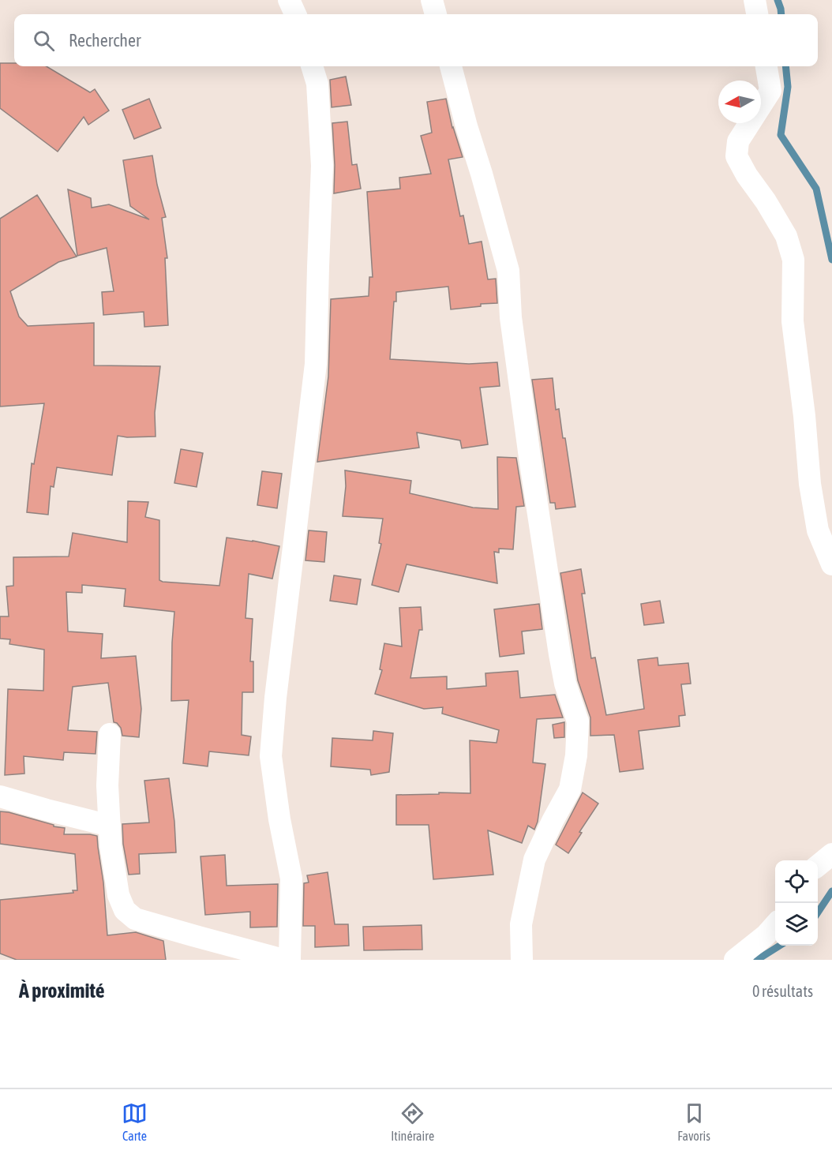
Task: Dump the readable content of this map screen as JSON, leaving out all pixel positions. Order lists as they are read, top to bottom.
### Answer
{
  "north": "left",
  "page": {
    "search": "Rechercher",
    "heading": ["À proximité", "0 résultats"],
    "nav": ["Carte", "Itinéraire", "Favoris"]
  }
}
